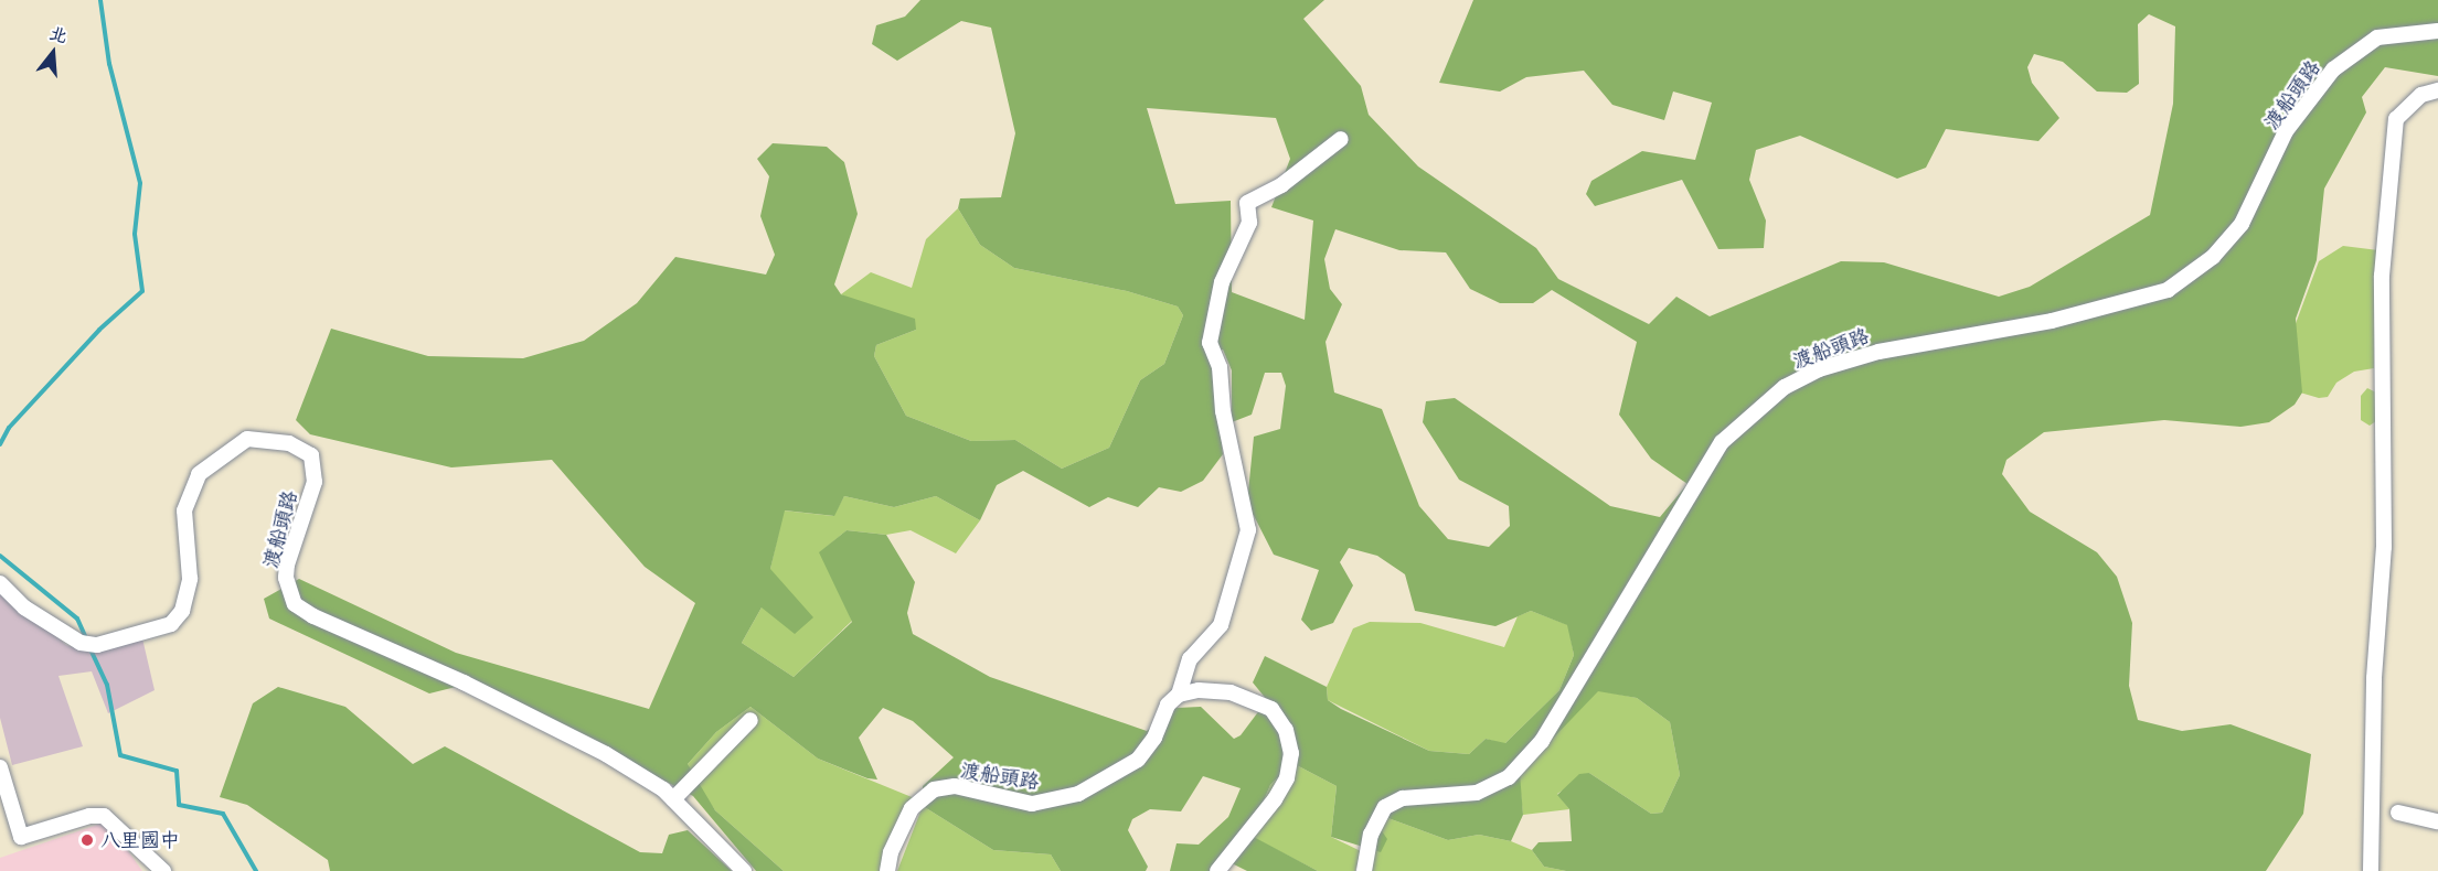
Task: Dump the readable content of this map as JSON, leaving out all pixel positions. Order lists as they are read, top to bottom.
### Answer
{
  "streets": {
    "street": ["渡船頭路"]
  },
  "places": ["八里國中"],
  "north": "top"
}
